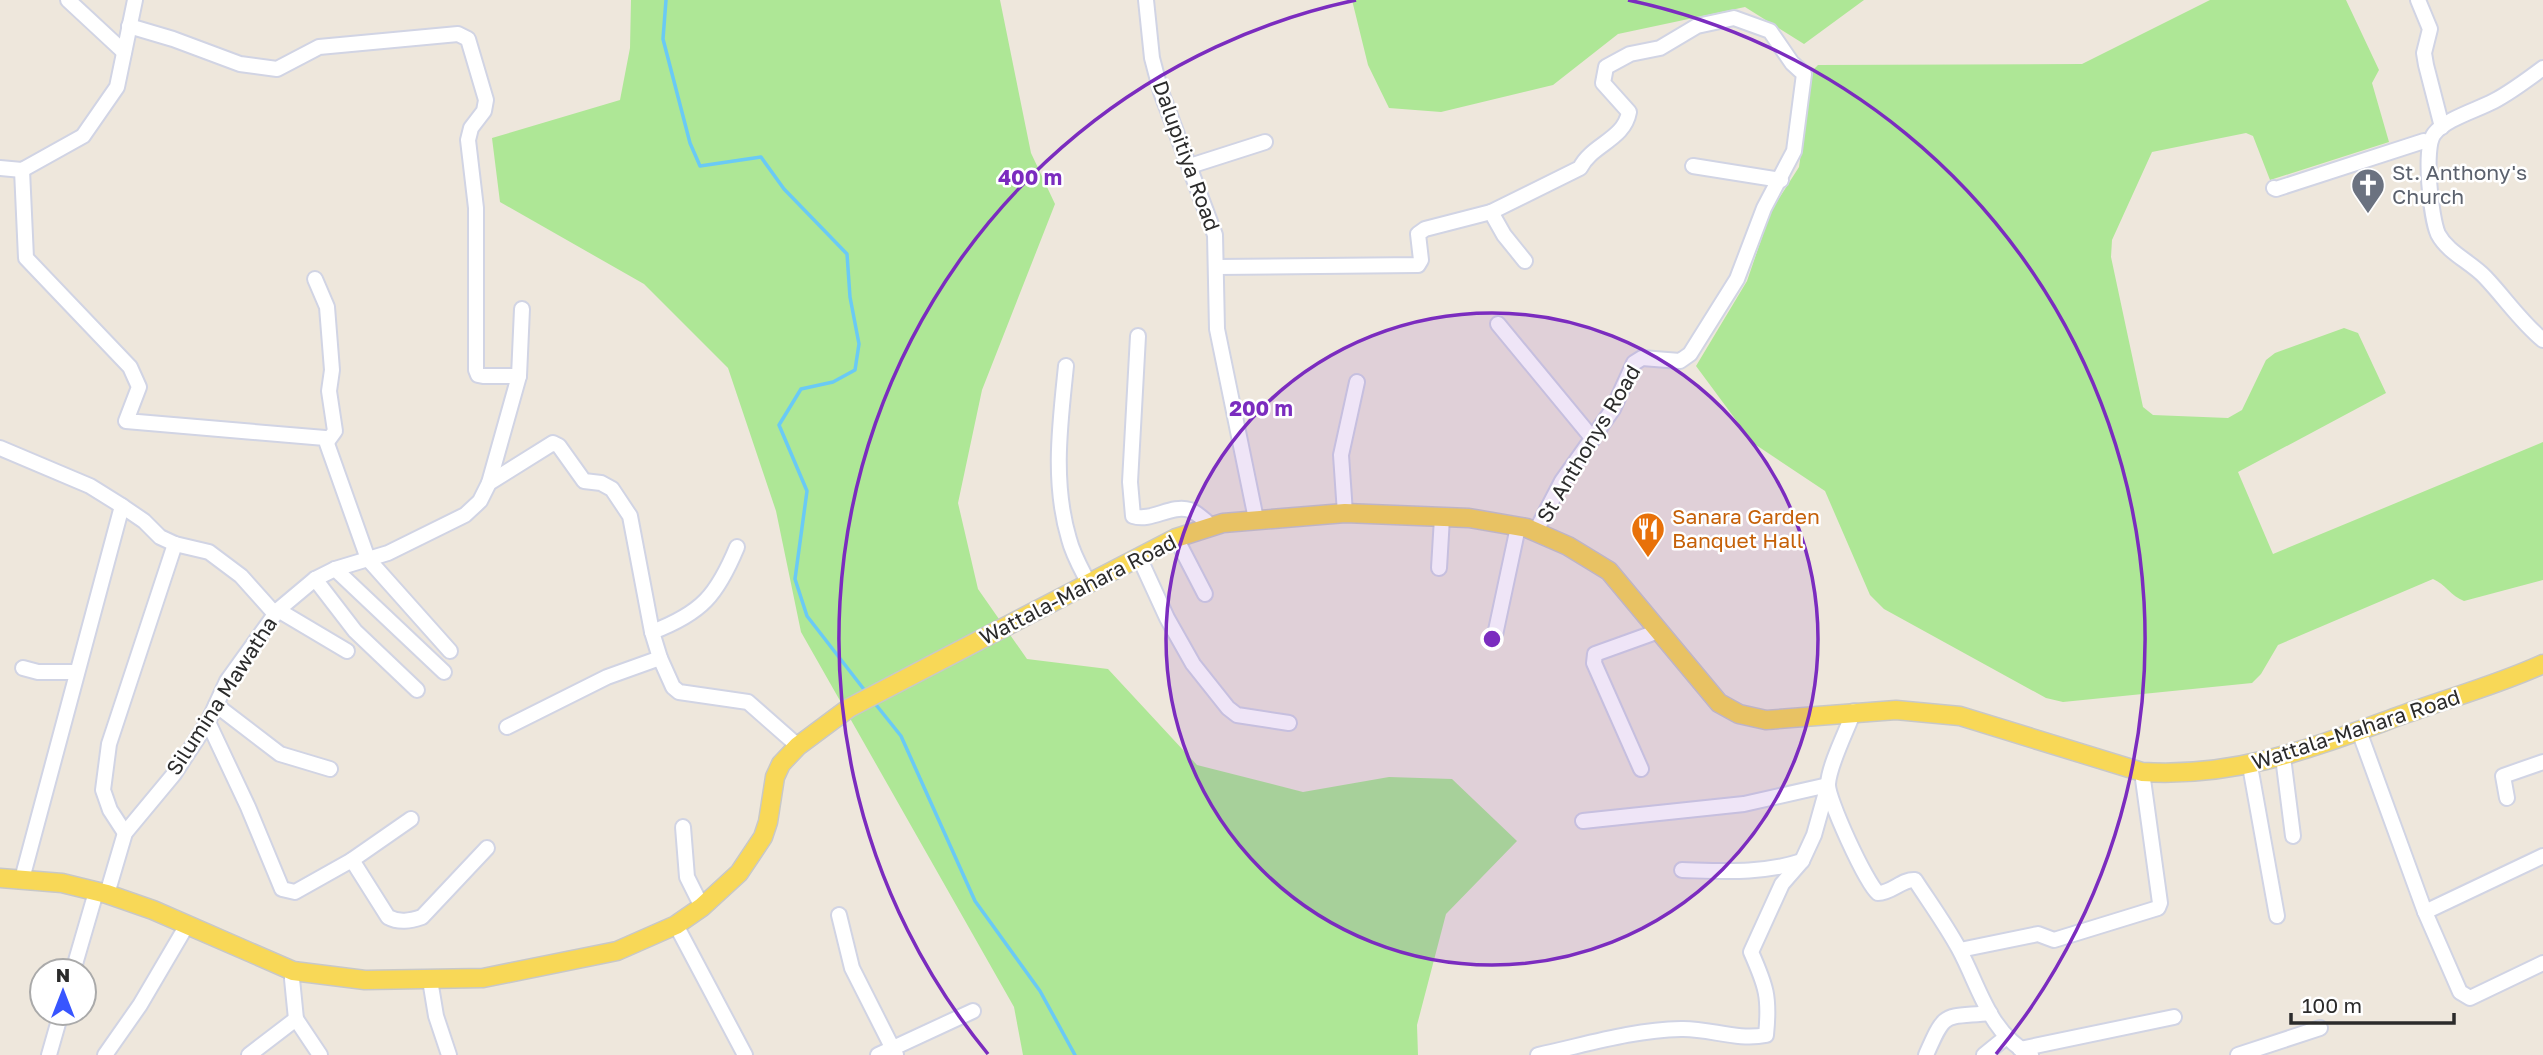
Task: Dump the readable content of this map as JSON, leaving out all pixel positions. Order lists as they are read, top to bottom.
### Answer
{
  "streets": {
    "main road": ["Wattala-Mahara Road"],
    "street": ["Dalupitiya Road", "St Anthonys Road", "Silumina Mawatha"]
  },
  "crossings": [
    ["Dalupitiya Road", "Wattala-Mahara Road"],
    ["St Anthonys Road", "Wattala-Mahara Road"],
    ["Wattala-Mahara Road", "Silumina Mawatha"]
  ],
  "places": {
    "church": ["St. Anthony's Church"],
    "restaurant": ["Sanara Garden Banquet Hall"]
  },
  "scale_bar": "100 m",
  "north": "top",
  "rings": ["400 m", "200 m"]
}
